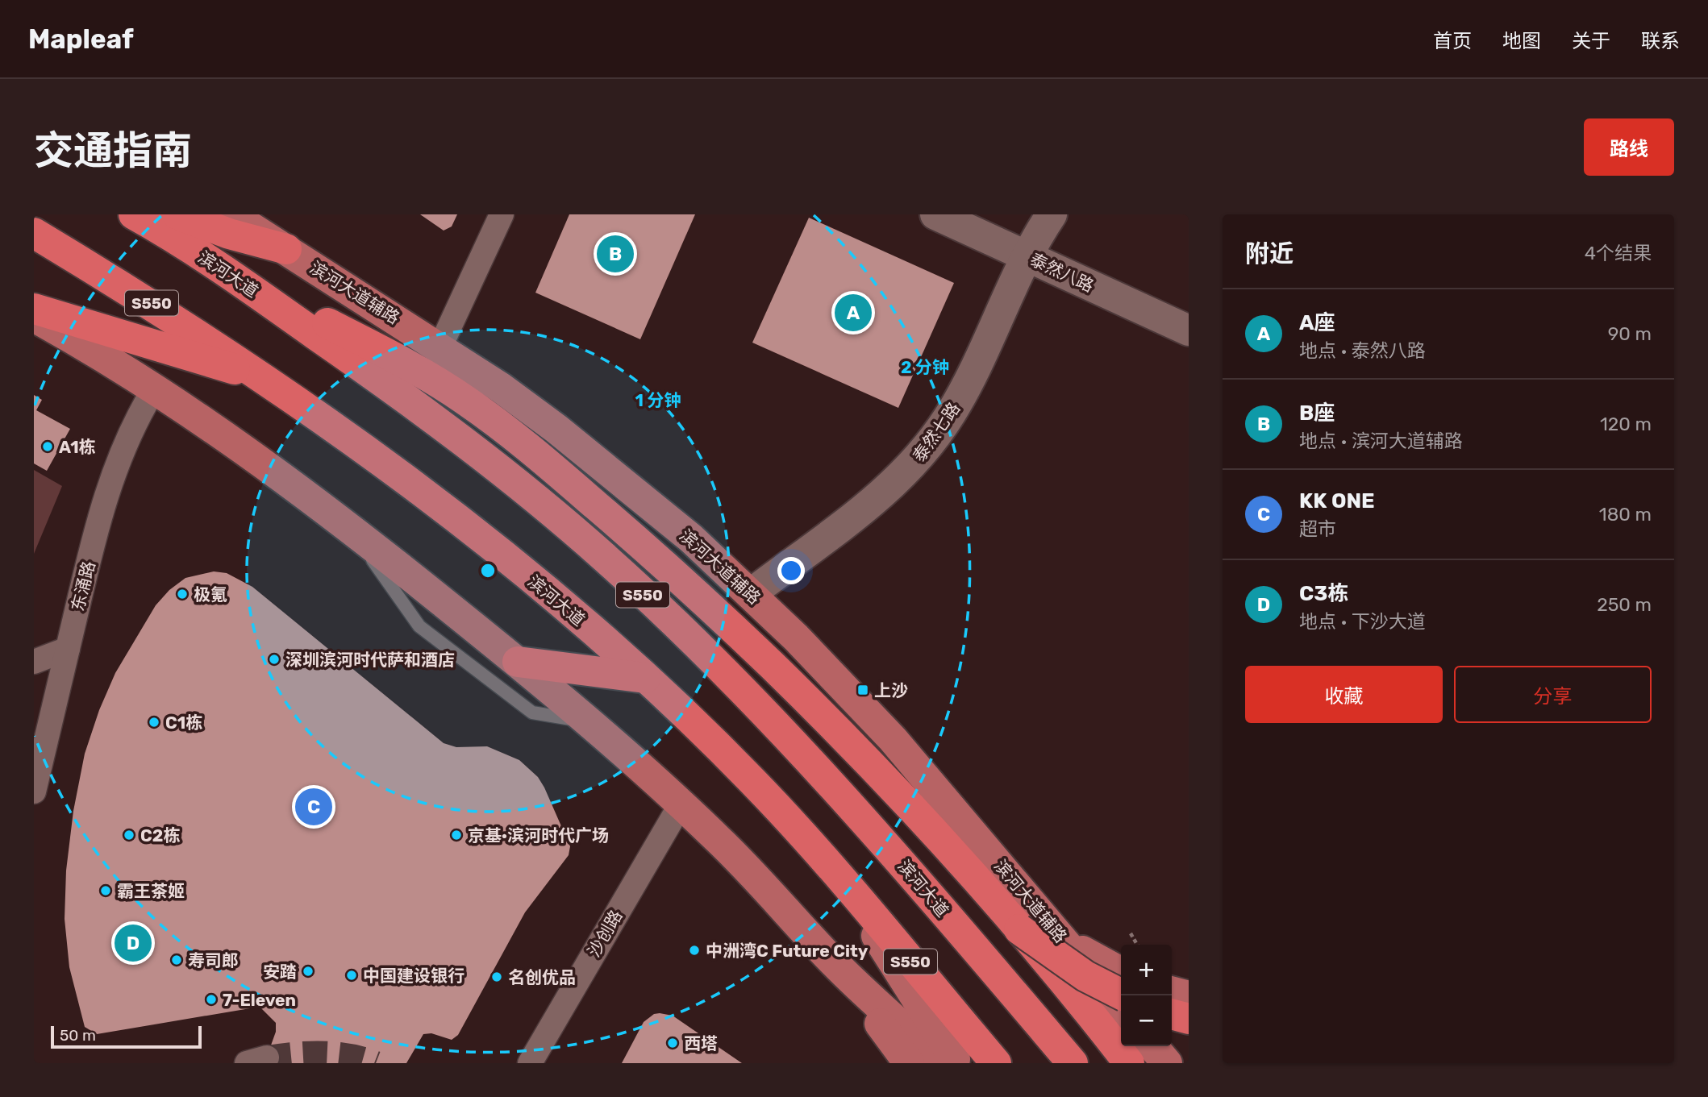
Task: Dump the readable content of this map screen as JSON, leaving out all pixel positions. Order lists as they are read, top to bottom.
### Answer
{
  "streets": {
    "highway": ["滨河大道", "S550"],
    "main road": ["滨河大道辅路"],
    "street": [
      "泰然八路",
      "泰然七路",
      "东涌路",
      "沙创路"
    ]
  },
  "crossings": [
    ["泰然八路", "泰然七路"],
    ["滨河大道辅路", "泰然七路"]
  ],
  "places": {
    "other": [
      "A1栋",
      "极氪",
      "深圳滨河时代萨和酒店",
      "C1栋",
      "C2栋",
      "京基·滨河时代广场",
      "霸王茶姬",
      "中洲湾C Future City",
      "寿司郎",
      "安踏",
      "中国建设银行",
      "名创优品",
      "7-Eleven",
      "西塔"
    ],
    "transit": ["上沙"]
  },
  "scale_bar": "50 m",
  "page": {
    "header": "Mapleaf",
    "nav": [
      "首页",
      "地图",
      "关于",
      "联系"
    ],
    "title": "交通指南",
    "buttons": [
      "路线",
      ["收藏", "分享"]
    ],
    "heading": ["附近", "4个结果"],
    "pins": [
      "B",
      "A",
      "C",
      "D"
    ],
    "list": [
      {
        "mark": "A",
        "name": "A座",
        "note": "地点 · 泰然八路",
        "value": "90 m"
      },
      {
        "mark": "B",
        "name": "B座",
        "note": "地点 · 滨河大道辅路",
        "value": "120 m"
      },
      {
        "mark": "C",
        "name": "KK ONE",
        "note": "超市",
        "value": "180 m"
      },
      {
        "mark": "D",
        "name": "C3栋",
        "note": "地点 · 下沙大道",
        "value": "250 m"
      }
    ],
    "map_buttons": ["+", "−"],
    "scale": "50 m"
  },
  "rings": ["2 分钟", "1 分钟"]
}
